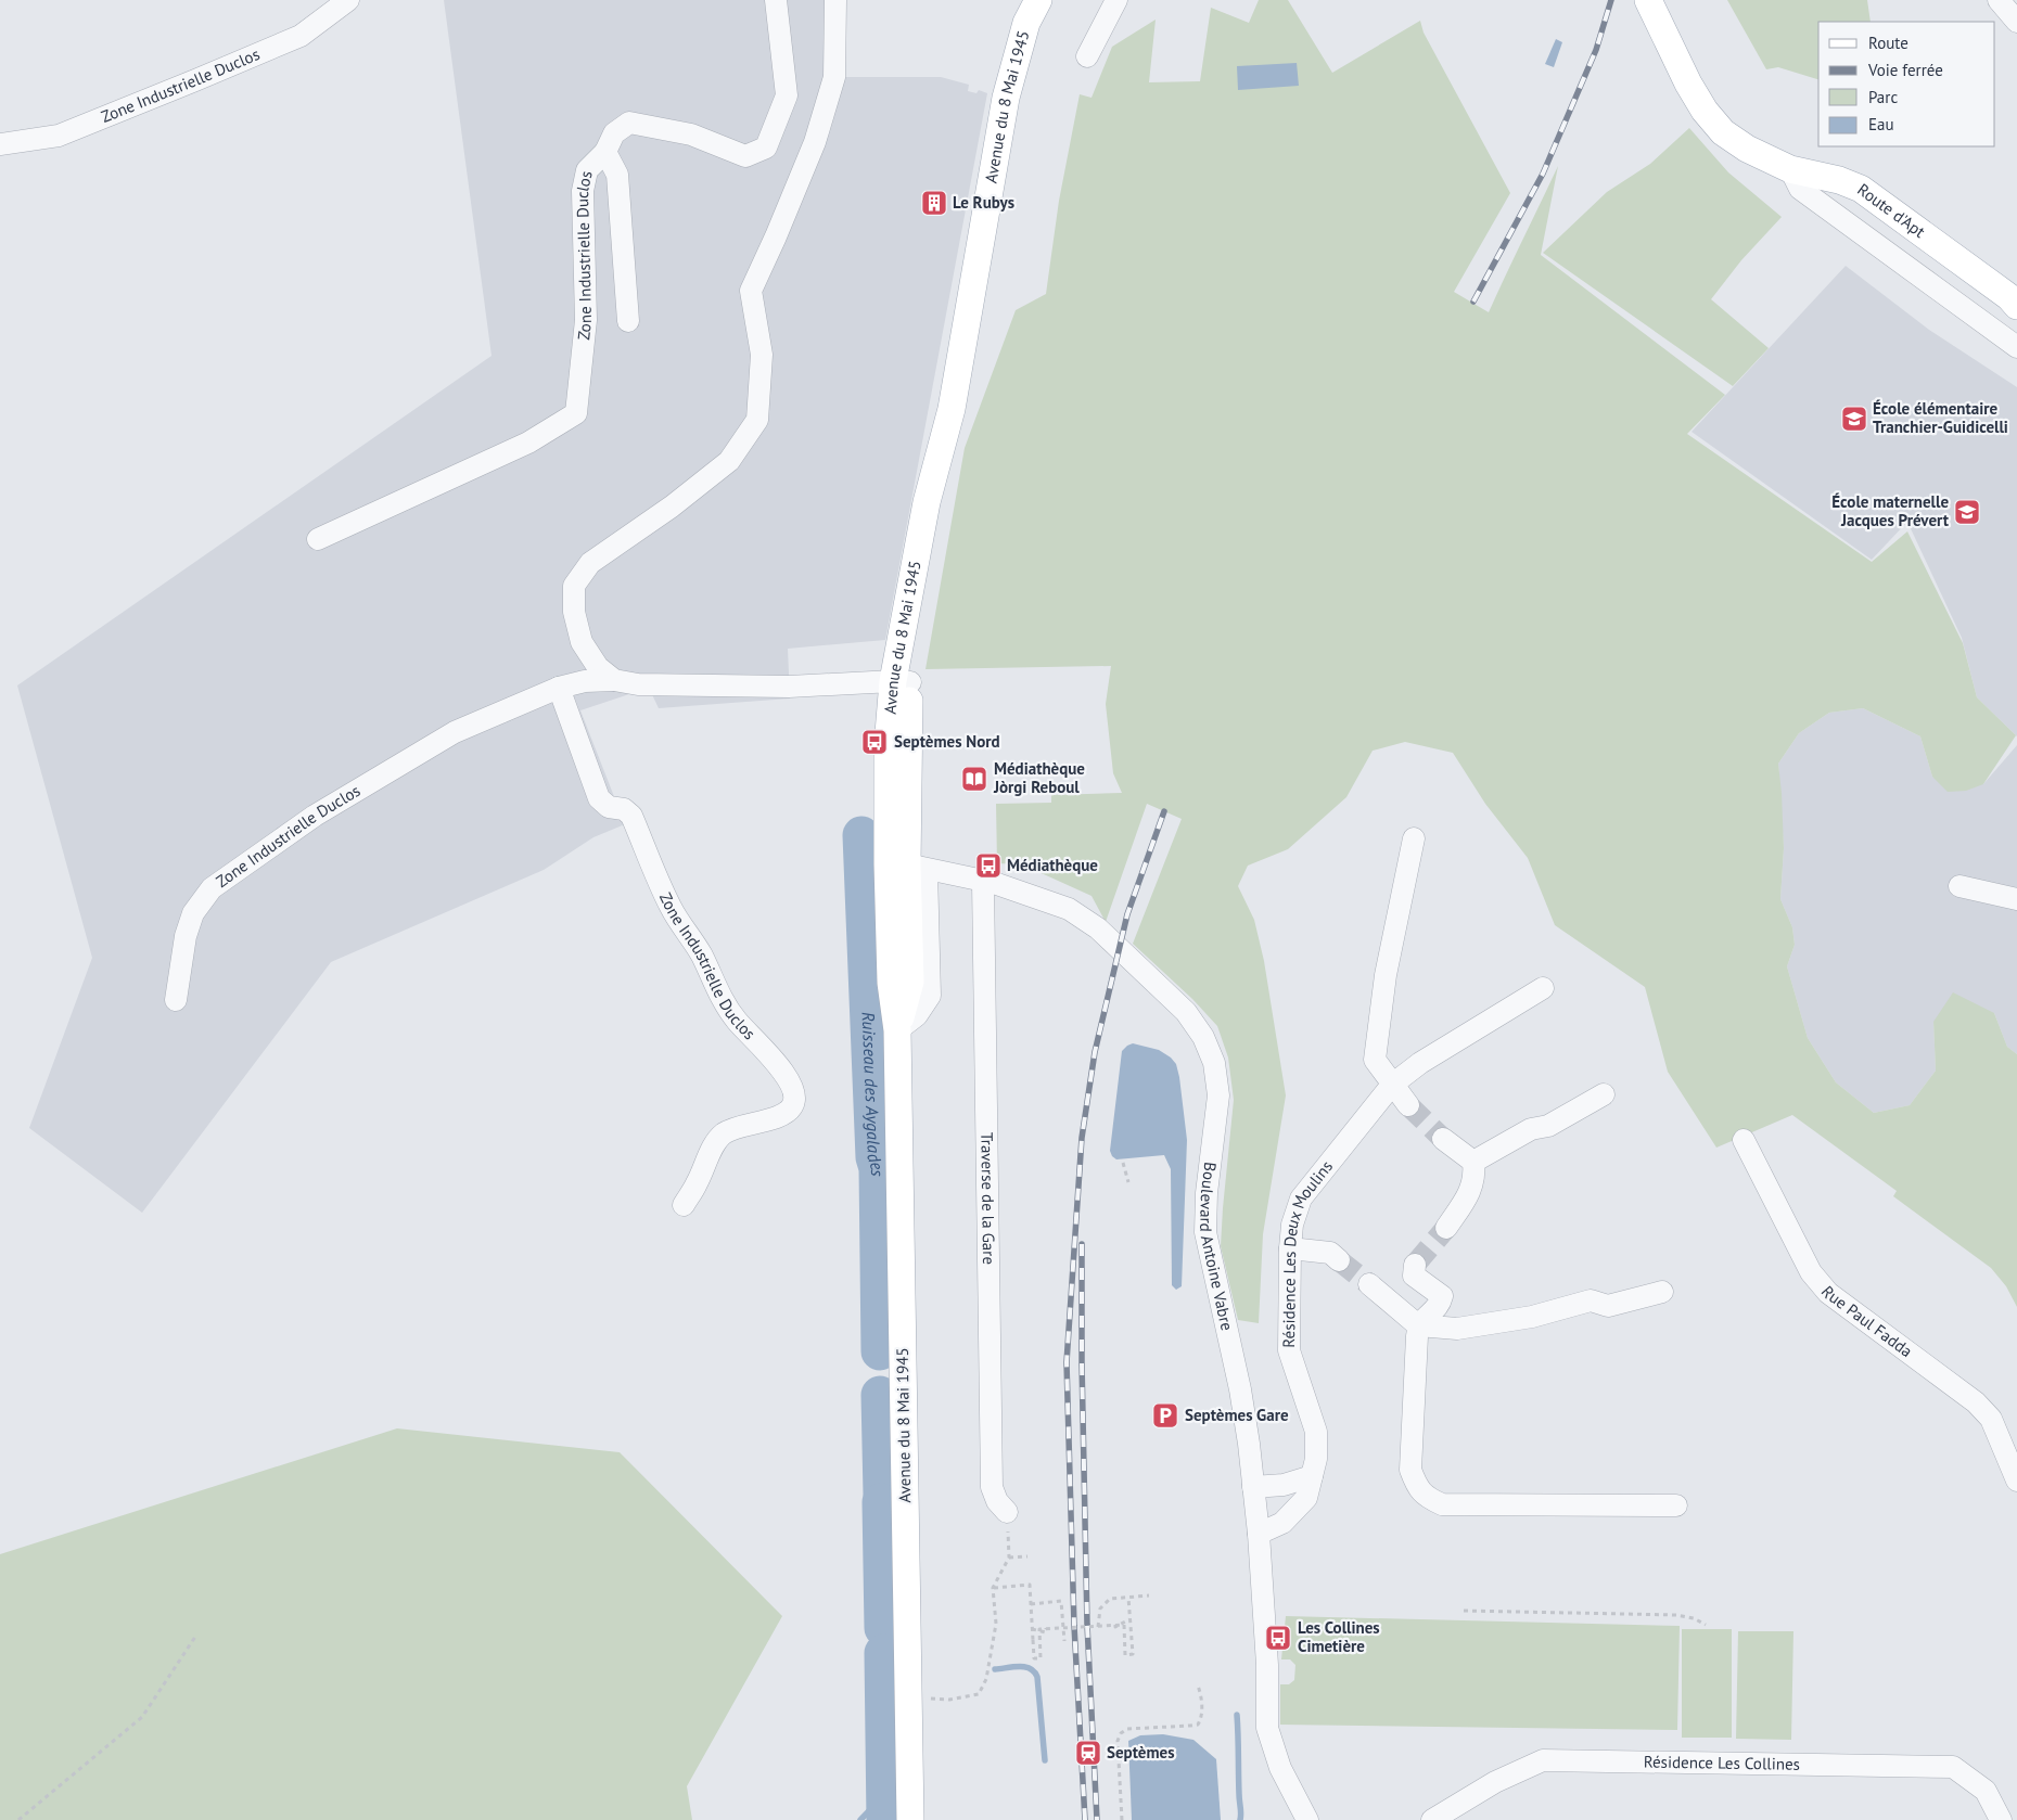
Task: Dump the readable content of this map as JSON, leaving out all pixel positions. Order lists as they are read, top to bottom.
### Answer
{
  "streets": {
    "main road": ["Avenue du 8 Mai 1945", "Route d'Apt"],
    "street": [
      "Zone Industrielle Duclos",
      "Traverse de la Gare",
      "Boulevard Antoine Vabre",
      "Résidence Les Deux Moulins",
      "Rue Paul Fadda",
      "Résidence Les Collines"
    ]
  },
  "crossings": [
    ["Zone Industrielle Duclos", "Avenue du 8 Mai 1945"],
    ["Avenue du 8 Mai 1945", "Boulevard Antoine Vabre"],
    ["Traverse de la Gare", "Boulevard Antoine Vabre"],
    ["Boulevard Antoine Vabre", "Résidence Les Deux Moulins"]
  ],
  "water": ["Ruisseau des Aygalades"],
  "places": {
    "building": ["Le Rubys"],
    "school or university": ["École élémentaire Tranchier-Guidicelli", "École maternelle Jacques Prévert"],
    "bus stop": ["Septèmes Nord", "Médiathèque", "Les Collines Cimetière"],
    "library": ["Médiathèque Jòrgi Reboul"],
    "parking": ["Septèmes Gare"],
    "station": ["Septèmes"]
  },
  "legend": [
    "Route",
    "Voie ferrée",
    "Parc",
    "Eau"
  ]
}
